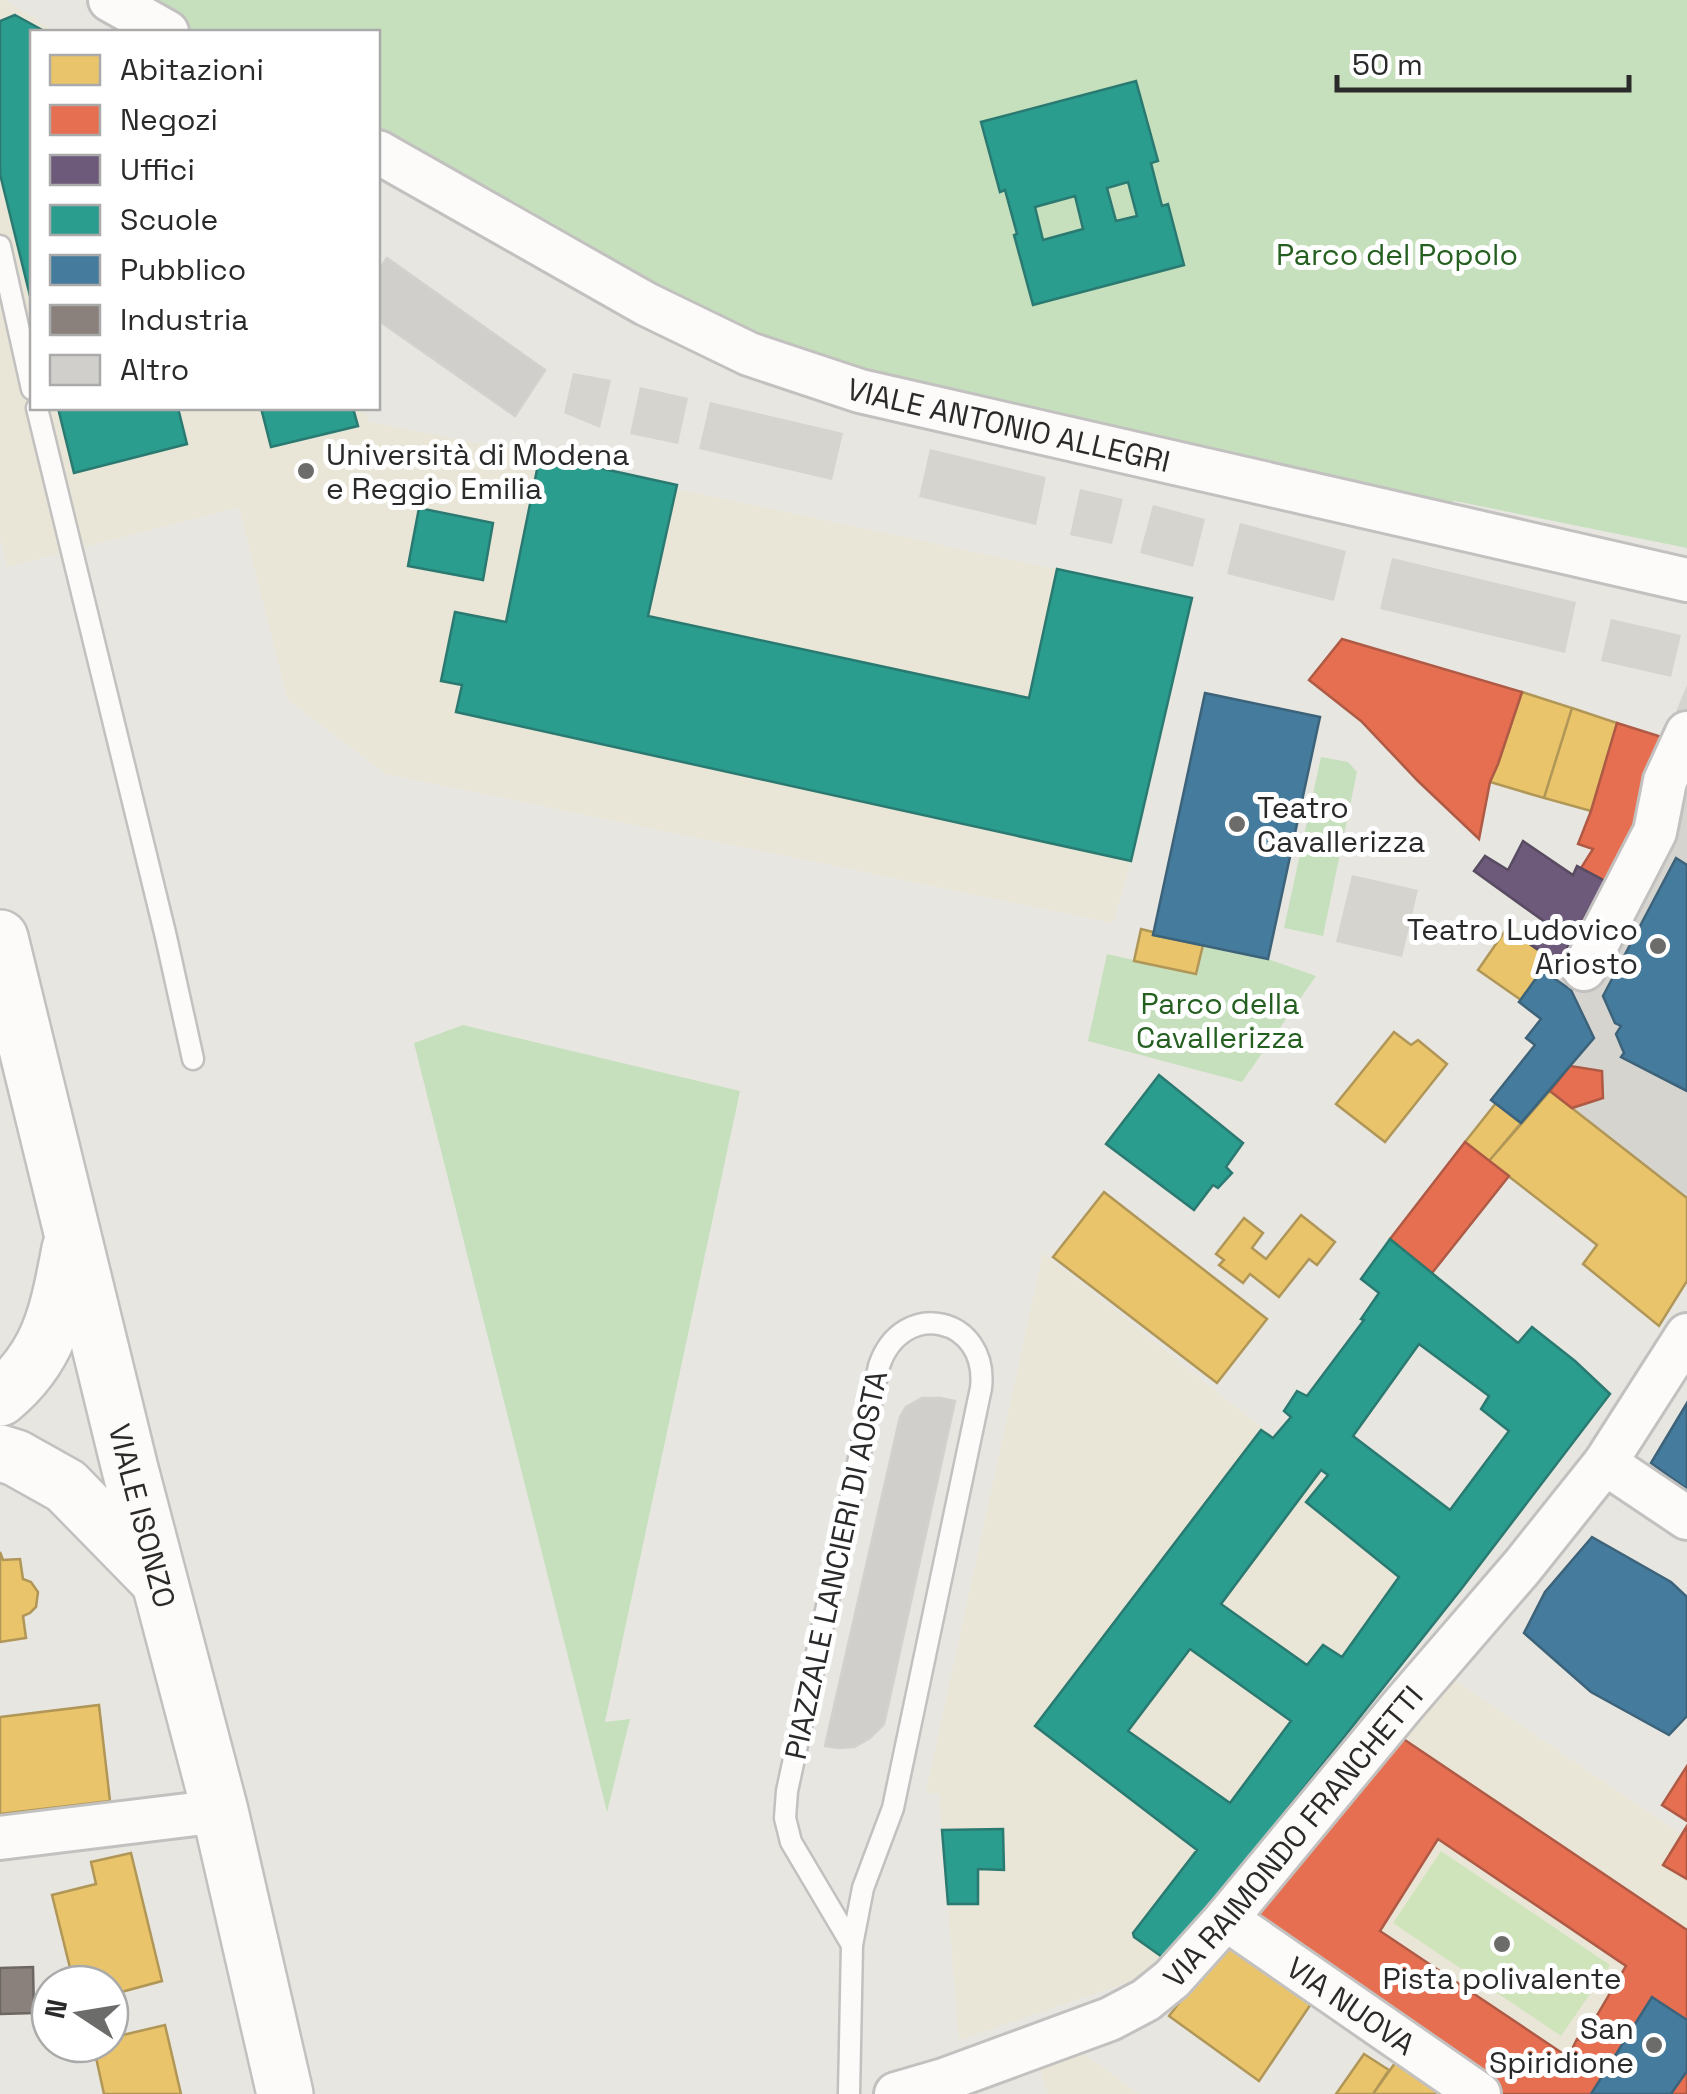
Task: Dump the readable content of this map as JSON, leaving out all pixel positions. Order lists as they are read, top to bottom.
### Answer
{
  "streets": {
    "main road": ["VIALE ISONZO"],
    "street": ["VIALE ANTONIO ALLEGRI", "VIA RAIMONDO FRANCHETTI", "VIA NUOVA"],
    "lane": ["PIAZZALE LANCIERI DI AOSTA"]
  },
  "crossings": [
    ["VIA RAIMONDO FRANCHETTI", "VIA NUOVA"]
  ],
  "parks": ["Parco del Popolo", "Parco della Cavallerizza"],
  "places": [
    "Università di Modena e Reggio Emilia",
    "Teatro Cavallerizza",
    "Teatro Ludovico Ariosto",
    "Pista polivalente",
    "San Spiridione"
  ],
  "legend": [
    "Abitazioni",
    "Negozi",
    "Uffici",
    "Scuole",
    "Pubblico",
    "Industria",
    "Altro"
  ],
  "scale_bar": "50 m",
  "north": "left"
}
